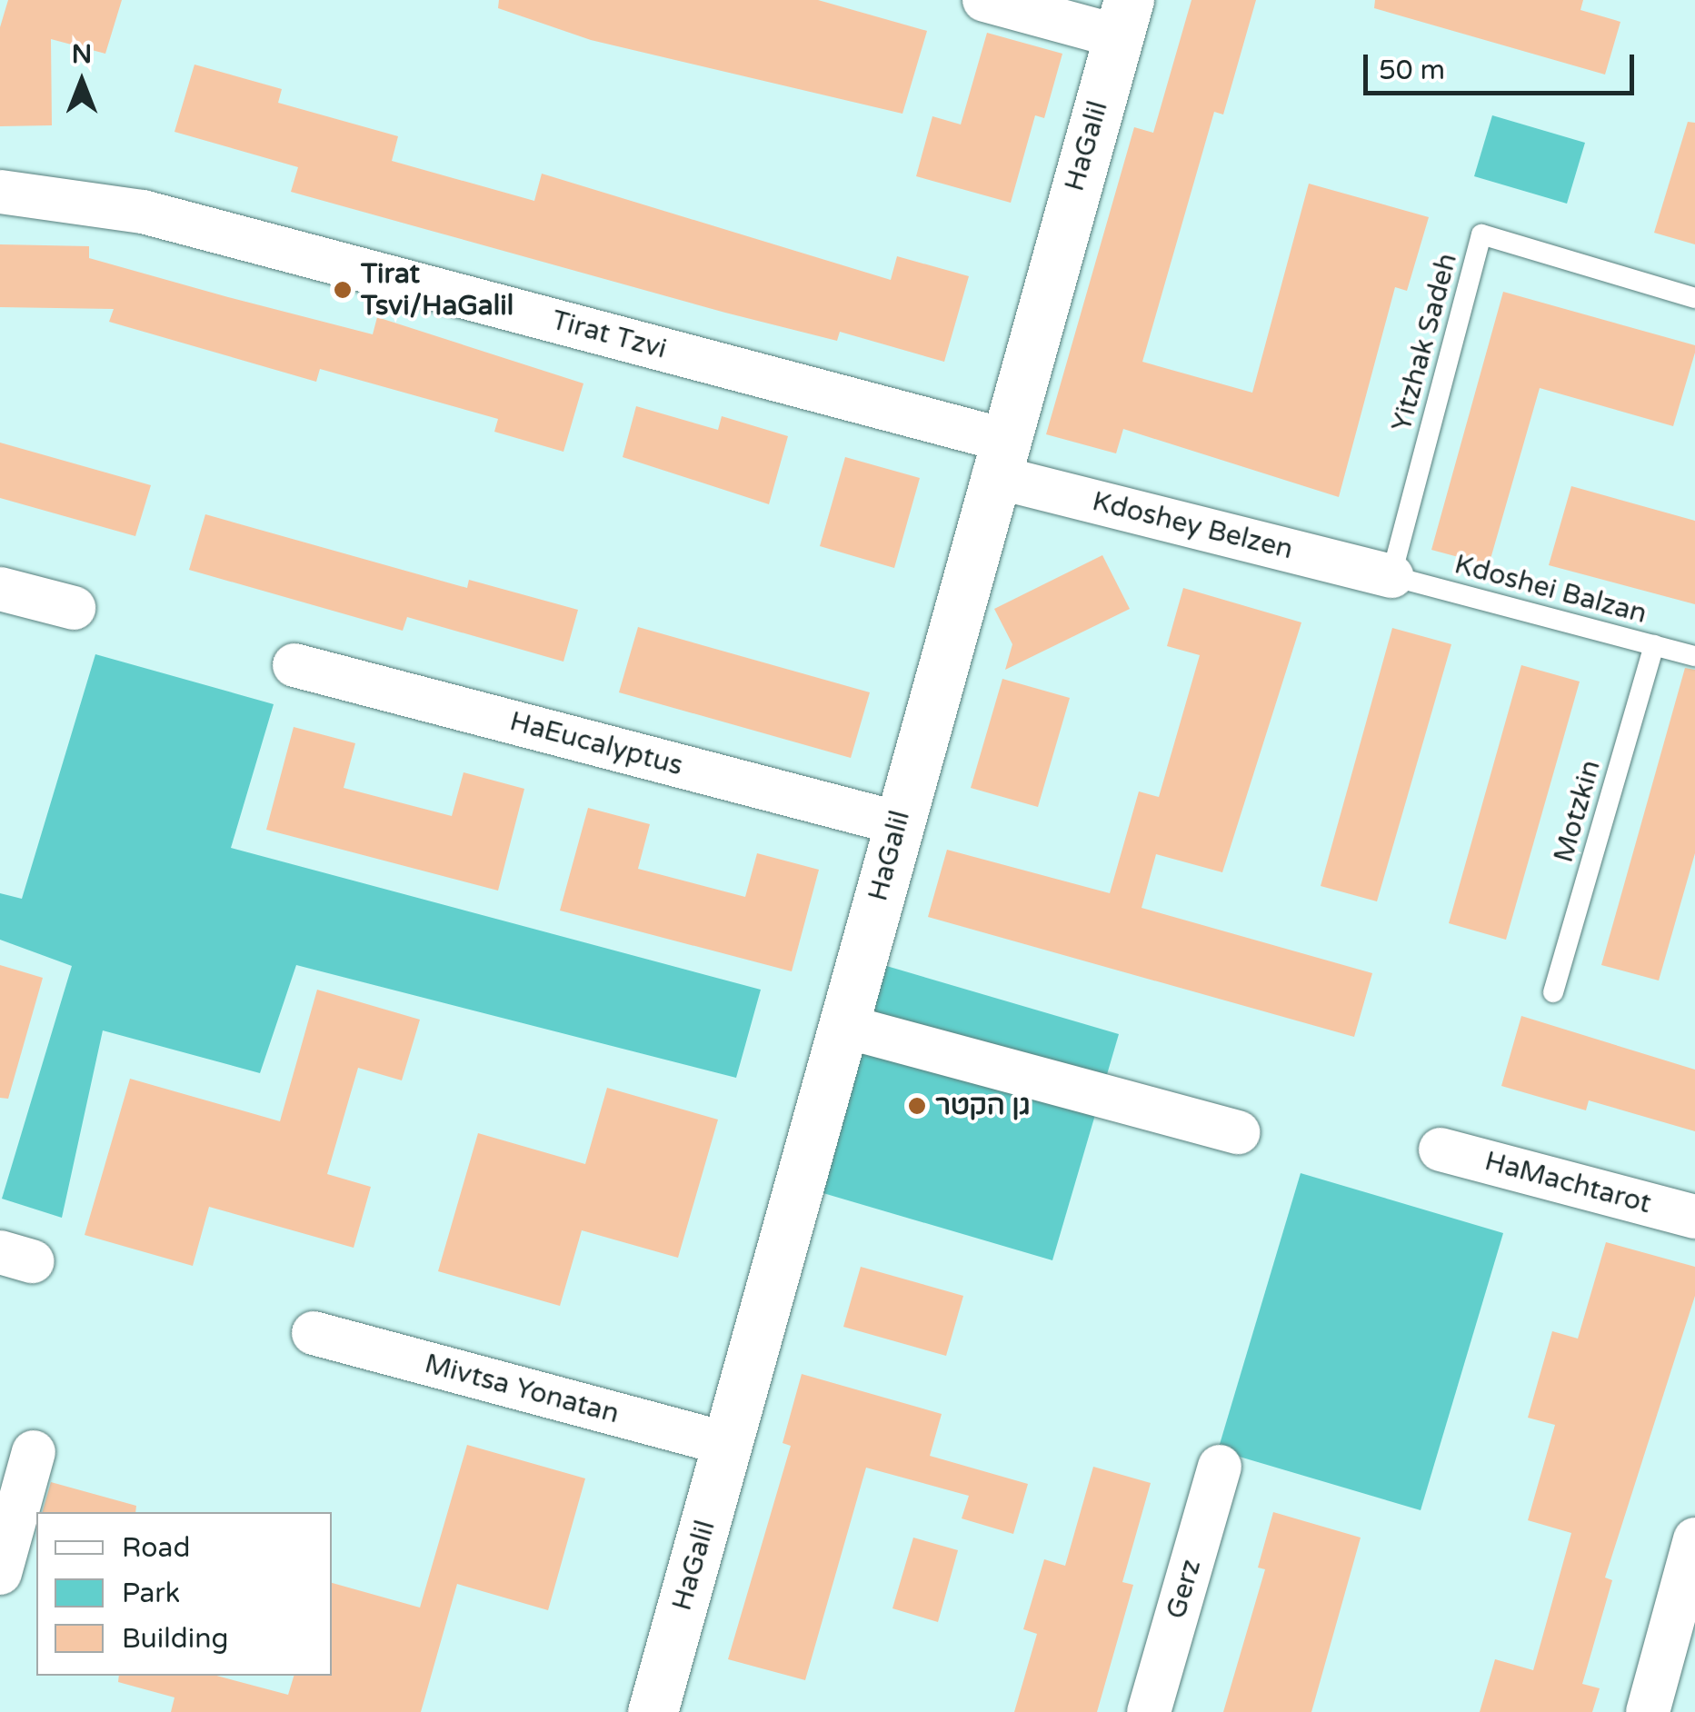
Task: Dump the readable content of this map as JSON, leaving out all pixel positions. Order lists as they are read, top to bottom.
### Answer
{
  "streets": {
    "street": [
      "HaGalil",
      "Tirat Tzvi",
      "Kdoshey Belzen",
      "HaEucalyptus",
      "HaMachtarot",
      "Mivtsa Yonatan",
      "Gerz"
    ],
    "lane": ["Yitzhak Sadeh", "Kdoshei Balzan", "Motzkin"]
  },
  "crossings": [
    ["HaGalil", "Tirat Tzvi"],
    ["HaGalil", "Kdoshey Belzen"],
    ["HaGalil", "HaEucalyptus"],
    ["HaGalil", "Mivtsa Yonatan"],
    ["Tirat Tzvi", "Kdoshey Belzen"],
    ["Yitzhak Sadeh", "Kdoshey Belzen"],
    ["Yitzhak Sadeh", "Kdoshei Balzan"],
    ["Kdoshey Belzen", "Kdoshei Balzan"],
    ["Kdoshei Balzan", "Motzkin"]
  ],
  "places": ["Tirat Tsvi/HaGalil", "גן הקטר"],
  "legend": ["Road", "Park", "Building"],
  "scale_bar": "50 m",
  "north": "top"
}
